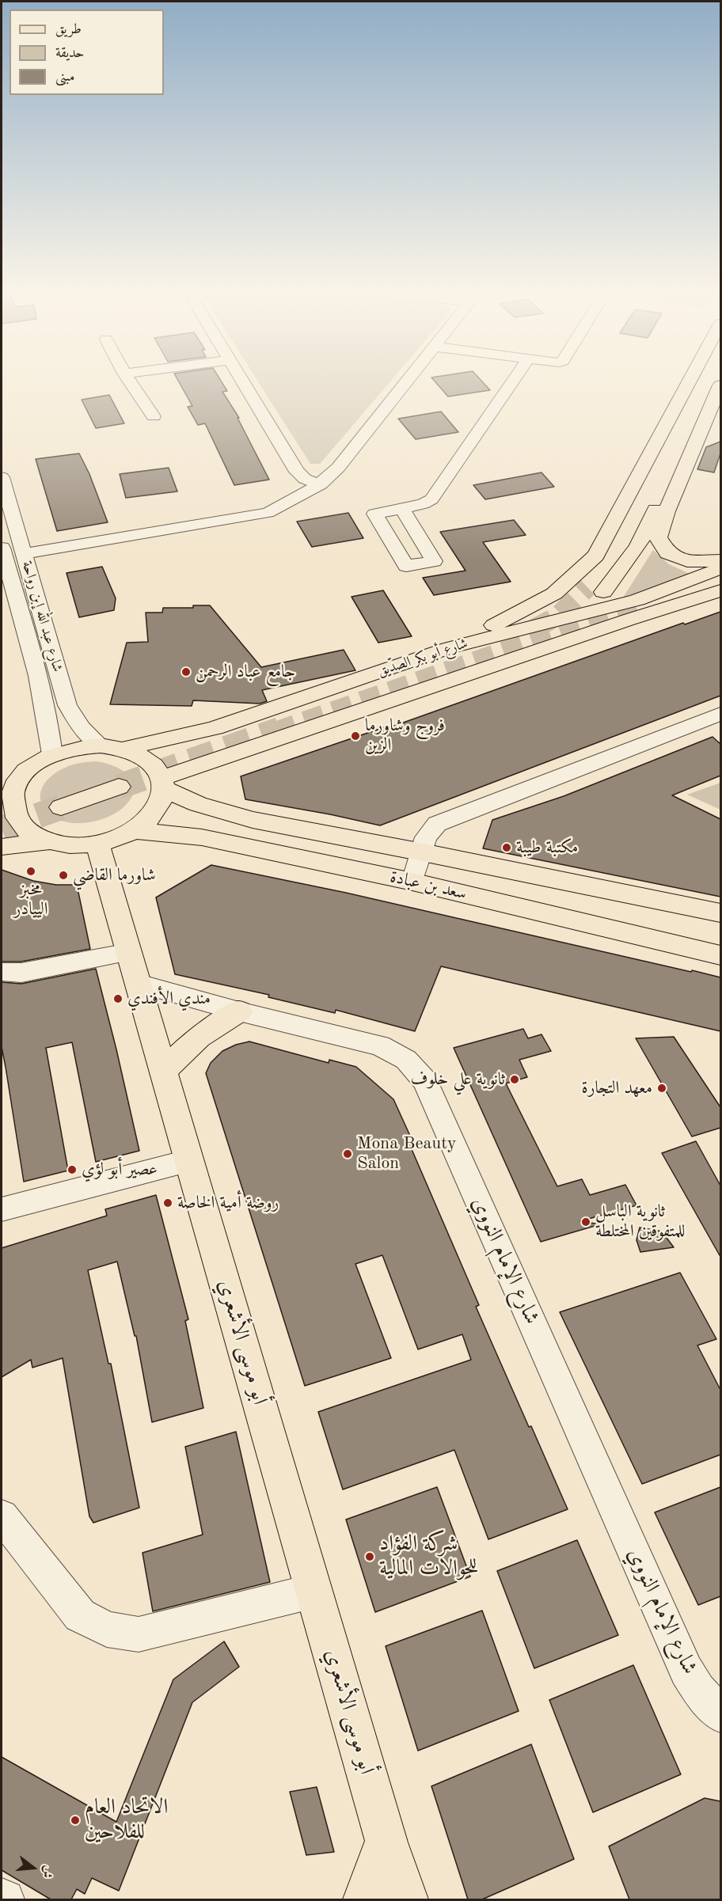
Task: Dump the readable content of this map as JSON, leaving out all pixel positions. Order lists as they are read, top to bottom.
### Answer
{
  "streets": {
    "main road": ["شارع أبو بكر الصدّيق", "سعد بن عبادة", "أبو موسى الأشعري"],
    "street": ["شارع عبد الله إبن رواحة", "شارع الإمام النووي"]
  },
  "crossings": [
    ["شارع عبد الله إبن رواحة", "شارع أبو بكر الصدّيق"],
    ["شارع عبد الله إبن رواحة", "سعد بن عبادة"],
    ["شارع عبد الله إبن رواحة", "أبو موسى الأشعري"],
    ["شارع أبو بكر الصدّيق", "سعد بن عبادة"],
    ["شارع أبو بكر الصدّيق", "أبو موسى الأشعري"],
    ["سعد بن عبادة", "أبو موسى الأشعري"],
    ["شارع الإمام النووي", "أبو موسى الأشعري"]
  ],
  "places": [
    "جامع عباد الرحمن",
    "فروج وشاورما الزين",
    "مكتبة طيبة",
    "مخبز الييادر",
    "شاورما القاضي",
    "مندي الأفندي",
    "ثانوية علي خلوف",
    "معهد التجارة",
    "Mona Beauty Salon",
    "عصير أبو لؤي",
    "روضة أمية الخاصة",
    "ثانوية الباسل للمتفوقين المختلطة",
    "شركة الفؤاد للحوالات المالية",
    "الاتحاد العام للفلاحين"
  ],
  "legend": ["طريق", "حديقة", "مبنى"],
  "north": "right"
}
